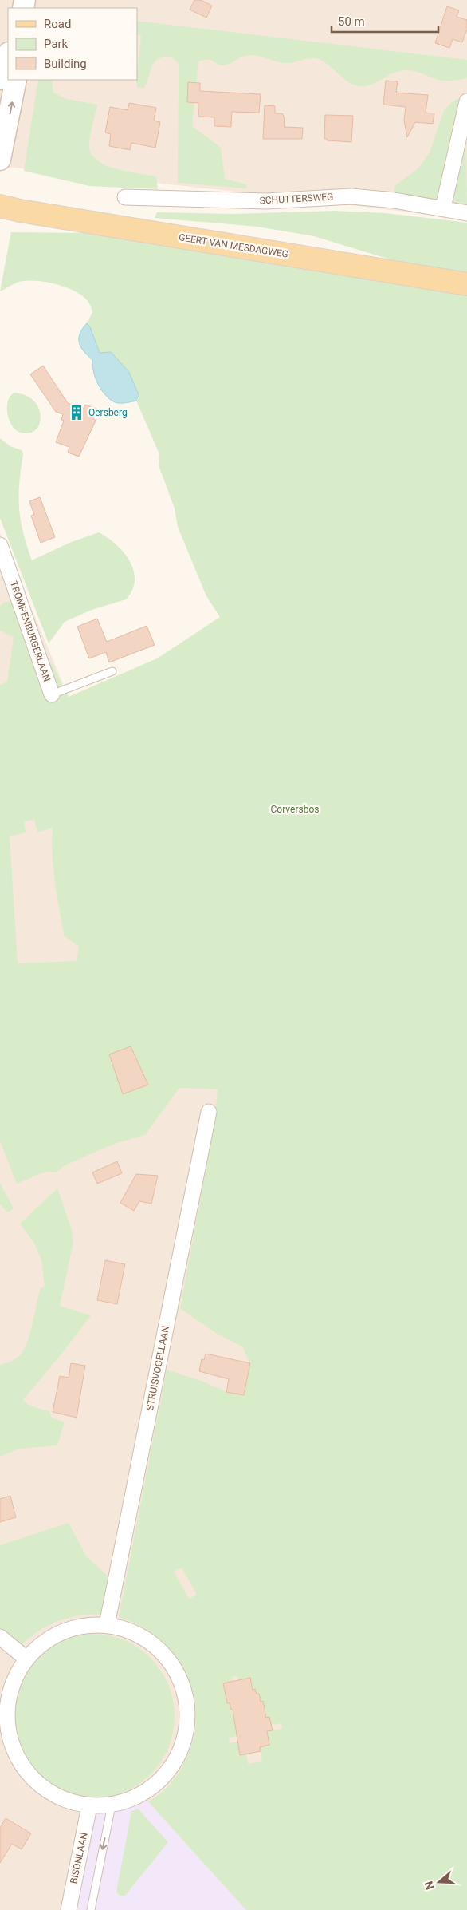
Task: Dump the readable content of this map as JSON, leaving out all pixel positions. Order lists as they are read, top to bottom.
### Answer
{
  "streets": {
    "main road": ["GEERT VAN MESDAGWEG"],
    "street": [
      "SCHUTTERSWEG",
      "TROMPENBURGERLAAN",
      "STRUISVOGELLAAN",
      "BISONLAAN"
    ]
  },
  "parks": ["Corversbos"],
  "places": {
    "building": ["Oersberg"]
  },
  "legend": ["Road", "Park", "Building"],
  "scale_bar": "50 m",
  "north": "left"
}
